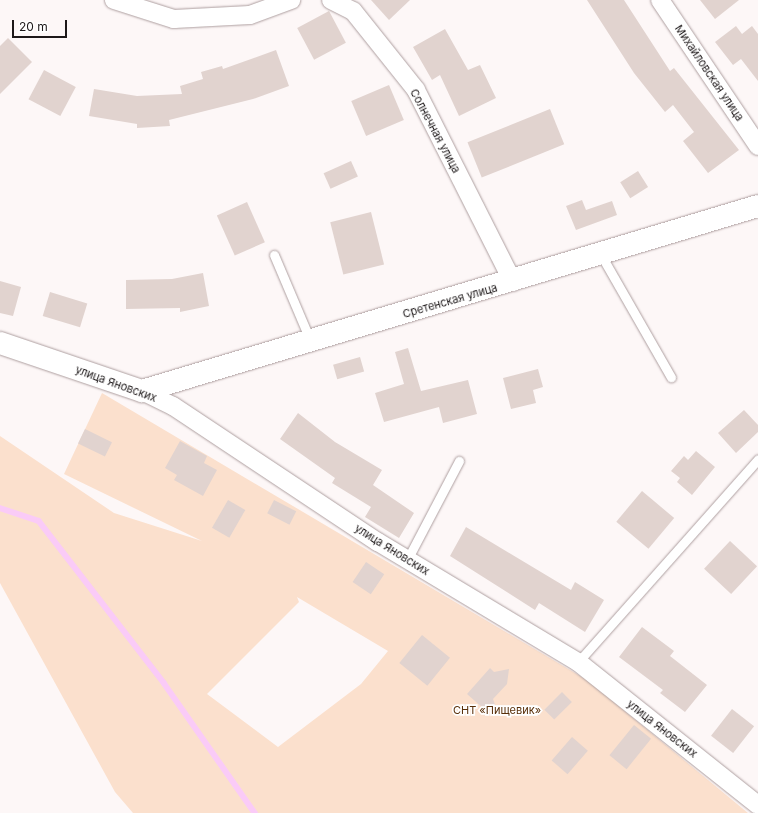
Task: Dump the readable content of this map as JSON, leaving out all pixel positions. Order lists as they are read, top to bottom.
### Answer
{
  "streets": {
    "street": [
      "Михайловская улица",
      "Солнечная улица",
      "Сретенская улица",
      "улица Яновских"
    ]
  },
  "crossings": [
    ["Солнечная улица", "Сретенская улица"],
    ["Сретенская улица", "улица Яновских"]
  ],
  "parks": ["СНТ «Пищевик»"],
  "scale_bar": "20 m"
}
